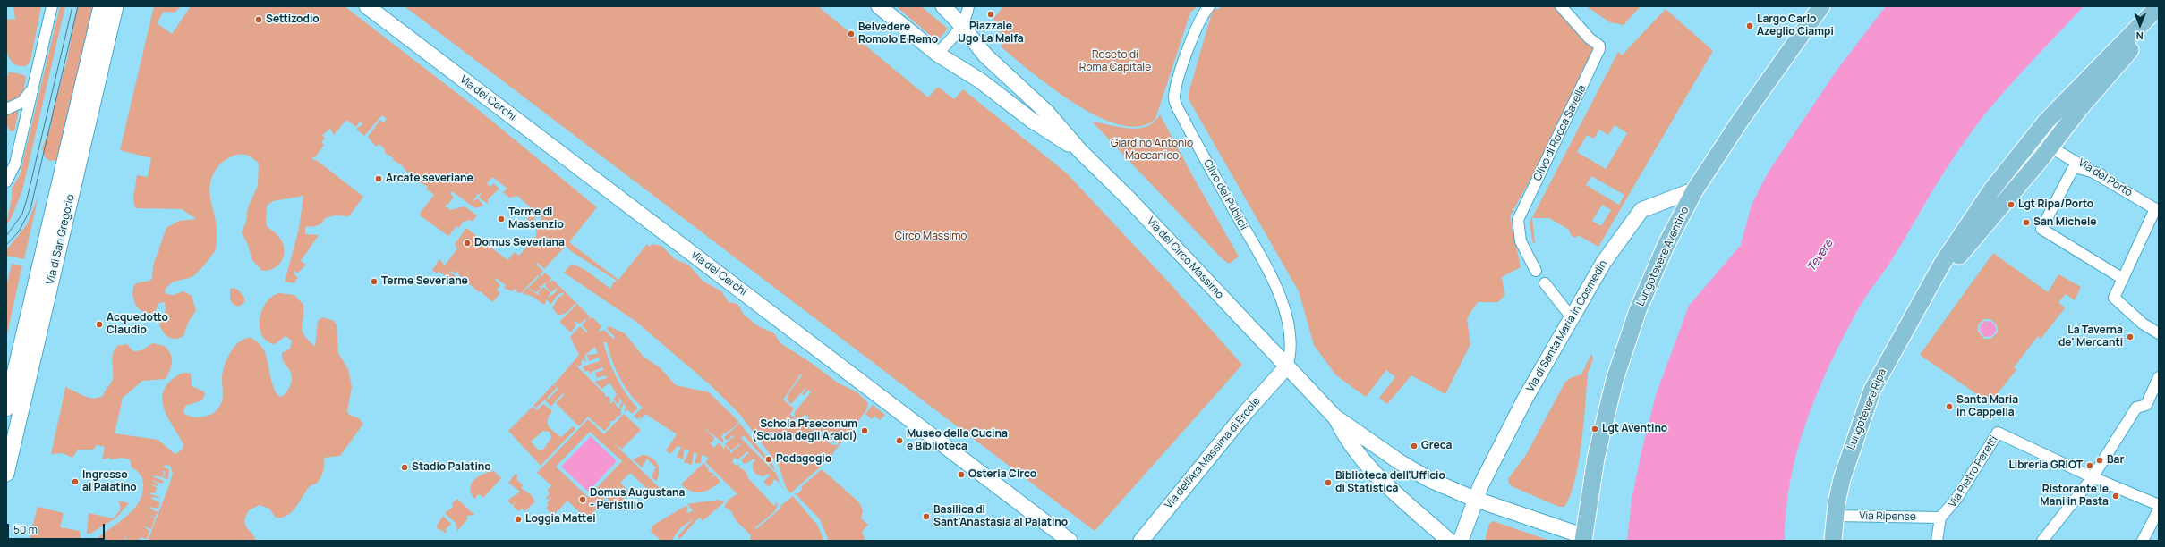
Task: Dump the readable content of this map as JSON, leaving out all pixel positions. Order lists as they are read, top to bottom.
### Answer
{
  "streets": {
    "main road": [
      "Via dei Cerchi",
      "Via di San Gregorio",
      "Lungotevere Aventino",
      "Via del Circo Massimo",
      "Via di Santa Maria in Cosmedin",
      "Lungotevere Ripa",
      "Via dell'Ara Massima di Ercole"
    ],
    "street": [
      "Clivo di Rocca Savella",
      "Via del Porto",
      "Clivo dei Publicii",
      "Via Pietro Peretti",
      "Via Ripense"
    ]
  },
  "crossings": [
    ["Via del Porto", "Lungotevere Ripa"],
    ["Clivo dei Publicii", "Via del Circo Massimo"],
    ["Clivo dei Publicii", "Via dell'Ara Massima di Ercole"],
    ["Lungotevere Aventino", "Via di Santa Maria in Cosmedin"],
    ["Via del Circo Massimo", "Via dell'Ara Massima di Ercole"],
    ["Lungotevere Ripa", "Via Ripense"],
    ["Via Pietro Peretti", "Via Ripense"]
  ],
  "water": ["Tevere"],
  "parks": ["Roseto di Roma Capitale", "Giardino Antonio Maccanico", "Circo Massimo"],
  "places": [
    "Piazzale Ugo La Malfa",
    "Settizodio",
    "Largo Carlo Azeglio Ciampi",
    "Belvedere Romolo E Remo",
    "Arcate severiane",
    "Lgt Ripa/Porto",
    "Terme di Massenzio",
    "San Michele",
    "Domus Severiana",
    "Terme Severiane",
    "Acquedotto Claudio",
    "La Taverna de' Mercanti",
    "Santa Maria in Cappella",
    "Lgt Aventino",
    "Schola Praeconum (Scuola degli Araldi)",
    "Museo della Cucina e Biblioteca",
    "Greca",
    "Pedagogio",
    "Bar",
    "Libreria GRIOT",
    "Stadio Palatino",
    "Osteria Circo",
    "Ingresso al Palatino",
    "Biblioteca dell'Ufficio di Statistica",
    "Ristorante le Mani in Pasta",
    "Domus Augustana - Peristilio",
    "Basilica di Sant'Anastasia al Palatino",
    "Loggia Mattei"
  ],
  "scale_bar": "50 m",
  "north": "bottom"
}
